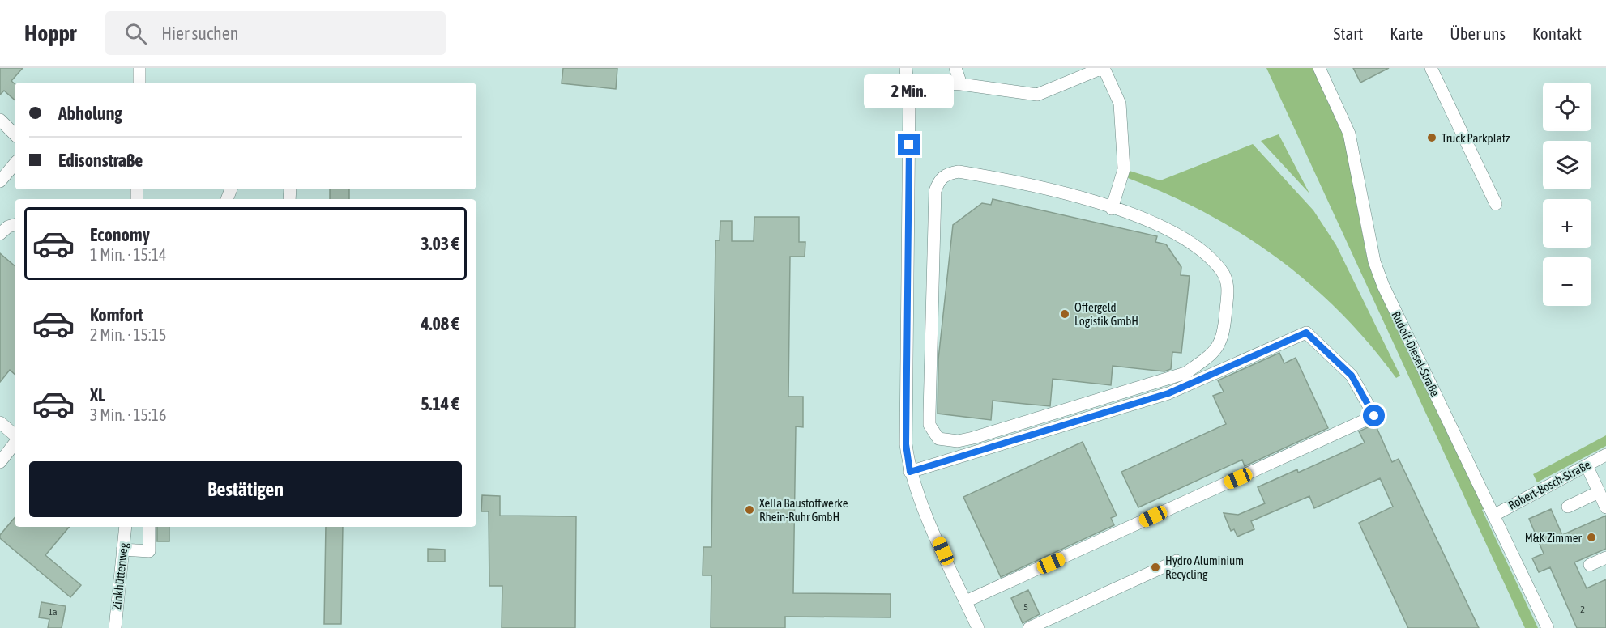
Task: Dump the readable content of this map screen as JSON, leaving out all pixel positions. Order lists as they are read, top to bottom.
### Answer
{
  "streets": {
    "street": ["Rudolf-Diesel-Straße", "Robert-Bosch-Straße", "Zinkhüttenweg"]
  },
  "crossings": [
    ["Rudolf-Diesel-Straße", "Robert-Bosch-Straße"]
  ],
  "places": [
    "Truck Parkplatz",
    "Offergeld Logistik GmbH",
    "Xella Baustoffwerke Rhein-Ruhr GmbH",
    "M&K Zimmer",
    "Hydro Aluminium Recycling"
  ],
  "house_numbers": ["5", "2", "1a"],
  "page": {
    "header": "Hoppr",
    "search": "Hier suchen",
    "nav": [
      "Start",
      "Karte",
      "Über uns",
      "Kontakt"
    ],
    "bubble": "2 Min.",
    "map_buttons": ["+", "−"],
    "banner": ["Abholung", "Edisonstraße"],
    "list": [
      {
        "name": "Economy",
        "note": "1 Min. · 15:14",
        "value": "3.03 €"
      },
      {
        "name": "Komfort",
        "note": "2 Min. · 15:15",
        "value": "4.08 €"
      },
      {
        "name": "XL",
        "note": "3 Min. · 15:16",
        "value": "5.14 €"
      }
    ],
    "buttons": "Bestätigen"
  }
}
